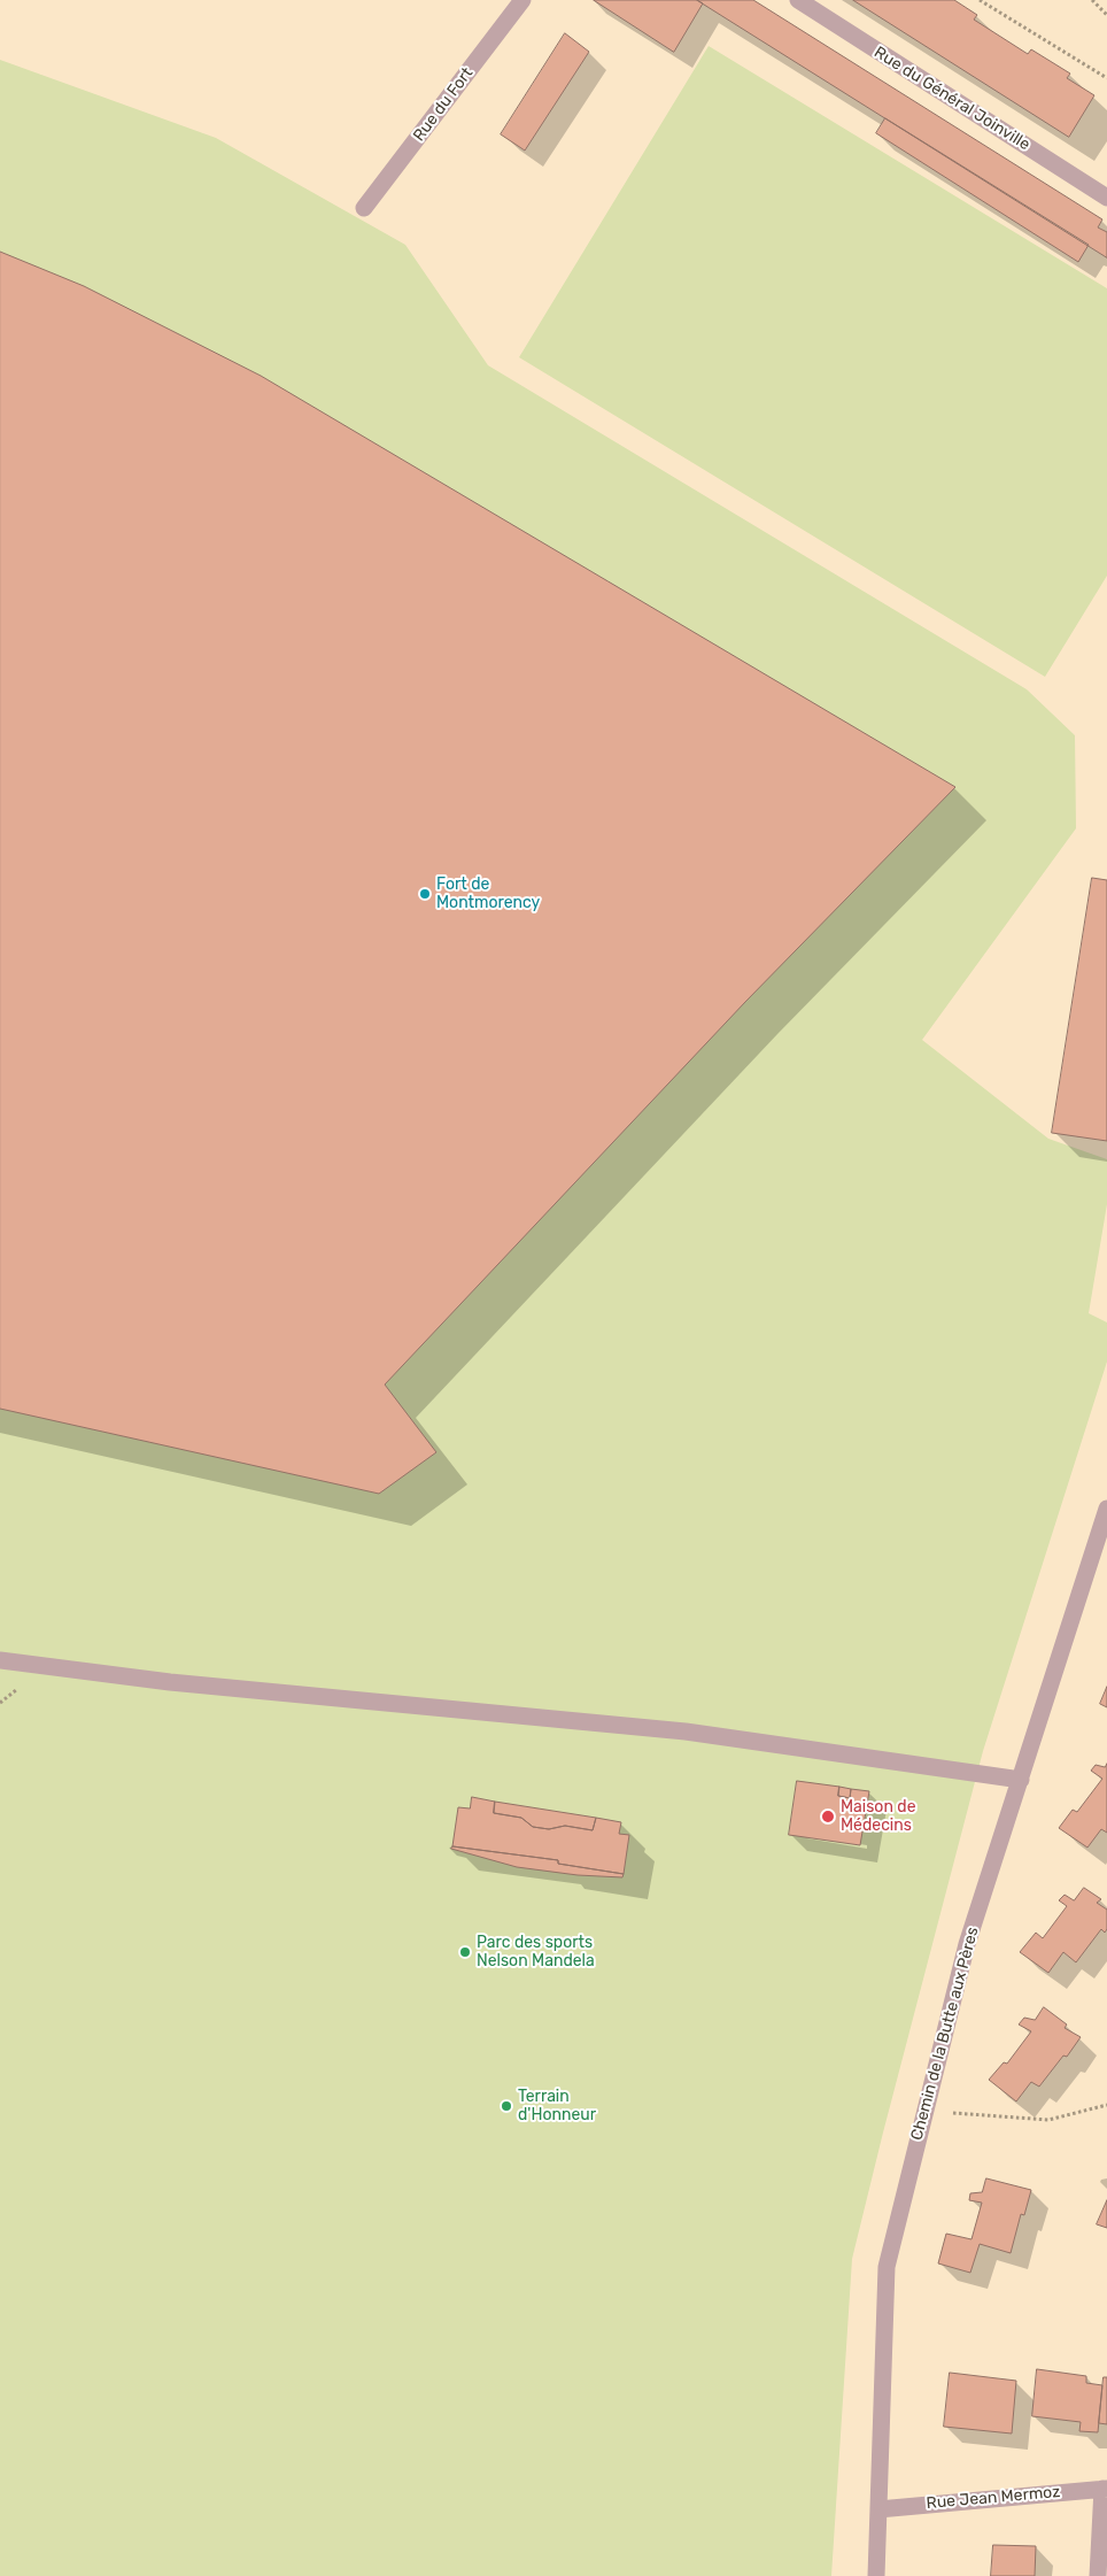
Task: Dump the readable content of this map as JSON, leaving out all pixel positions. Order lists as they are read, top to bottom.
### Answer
{
  "streets": {
    "street": [
      "Rue du Général Joinville",
      "Rue du Fort",
      "Chemin de la Butte aux Pères",
      "Rue Jean Mermoz"
    ]
  },
  "crossings": [
    ["Chemin de la Butte aux Pères", "Rue Jean Mermoz"]
  ],
  "places": [
    "Fort de Montmorency",
    "Maison de Médecins",
    "Parc des sports Nelson Mandela",
    "Terrain d'Honneur"
  ]
}
